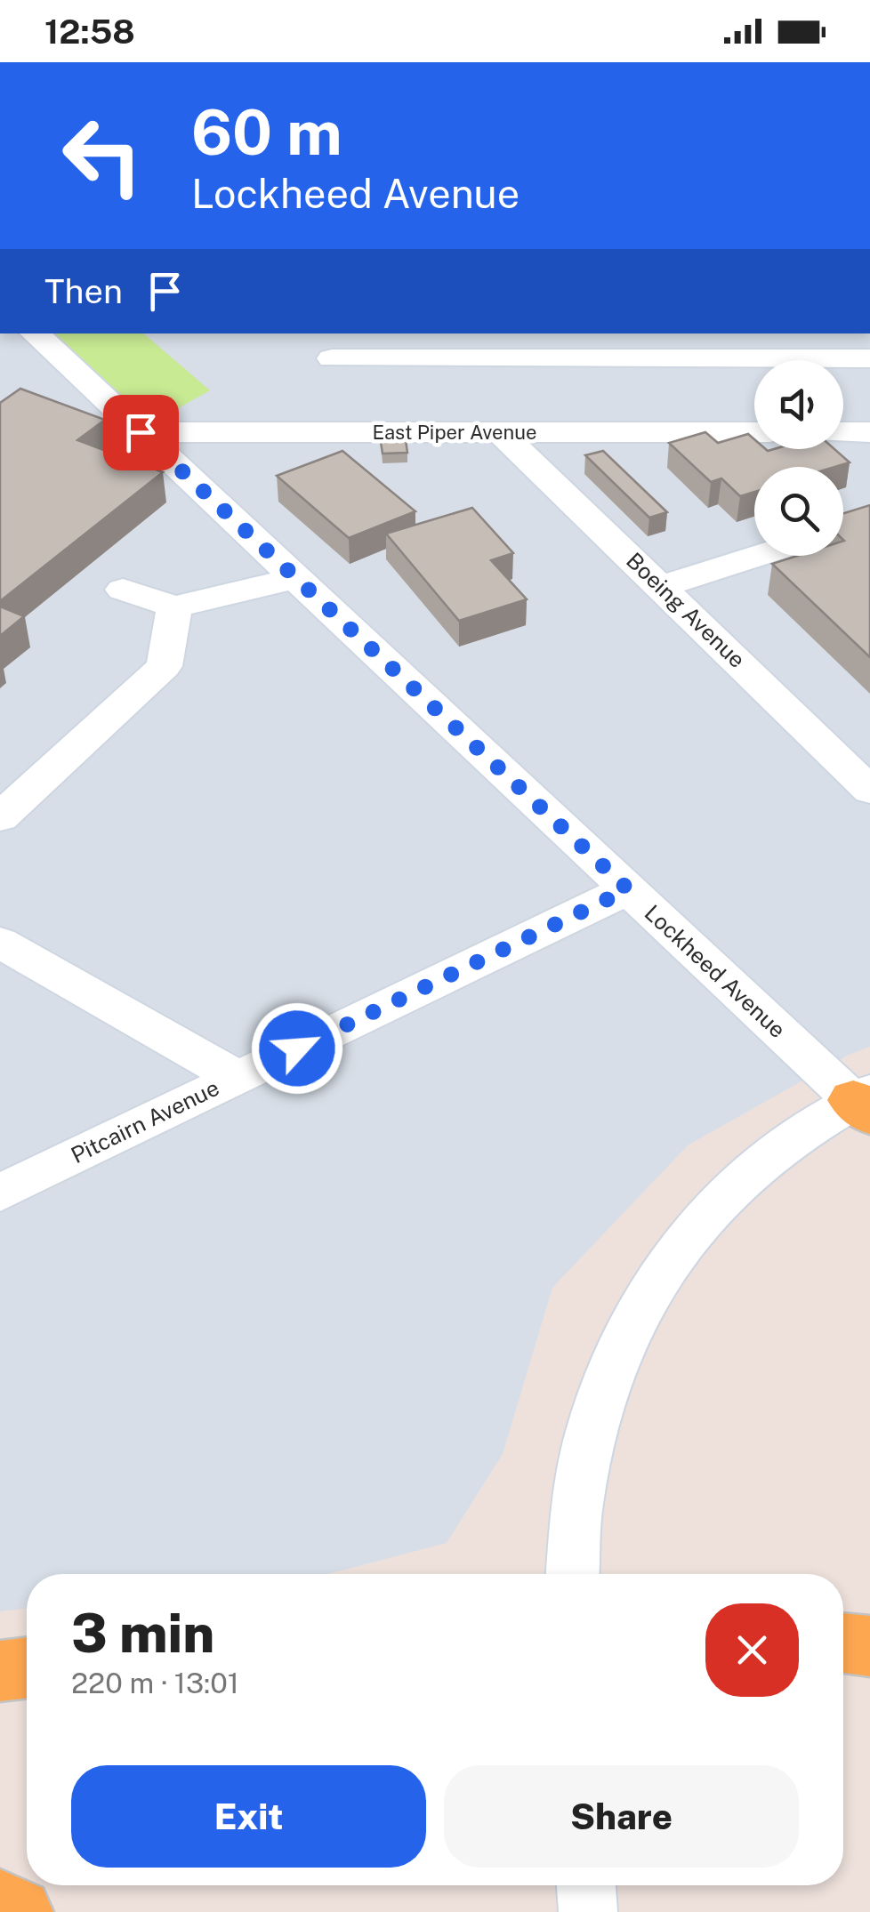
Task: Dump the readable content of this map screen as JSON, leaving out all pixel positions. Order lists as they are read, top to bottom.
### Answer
{
  "streets": {
    "street": [
      "East Piper Avenue",
      "Boeing Avenue",
      "Lockheed Avenue",
      "Pitcairn Avenue"
    ]
  },
  "crossings": [
    ["East Piper Avenue", "Boeing Avenue"],
    ["East Piper Avenue", "Lockheed Avenue"],
    ["Lockheed Avenue", "Pitcairn Avenue"]
  ],
  "page": {
    "status": "12:58",
    "turn": ["60 m", "Lockheed Avenue"],
    "then": "Then",
    "heading": ["3 min", "220 m · 13:01"],
    "buttons": ["Exit", "Share"]
  }
}
